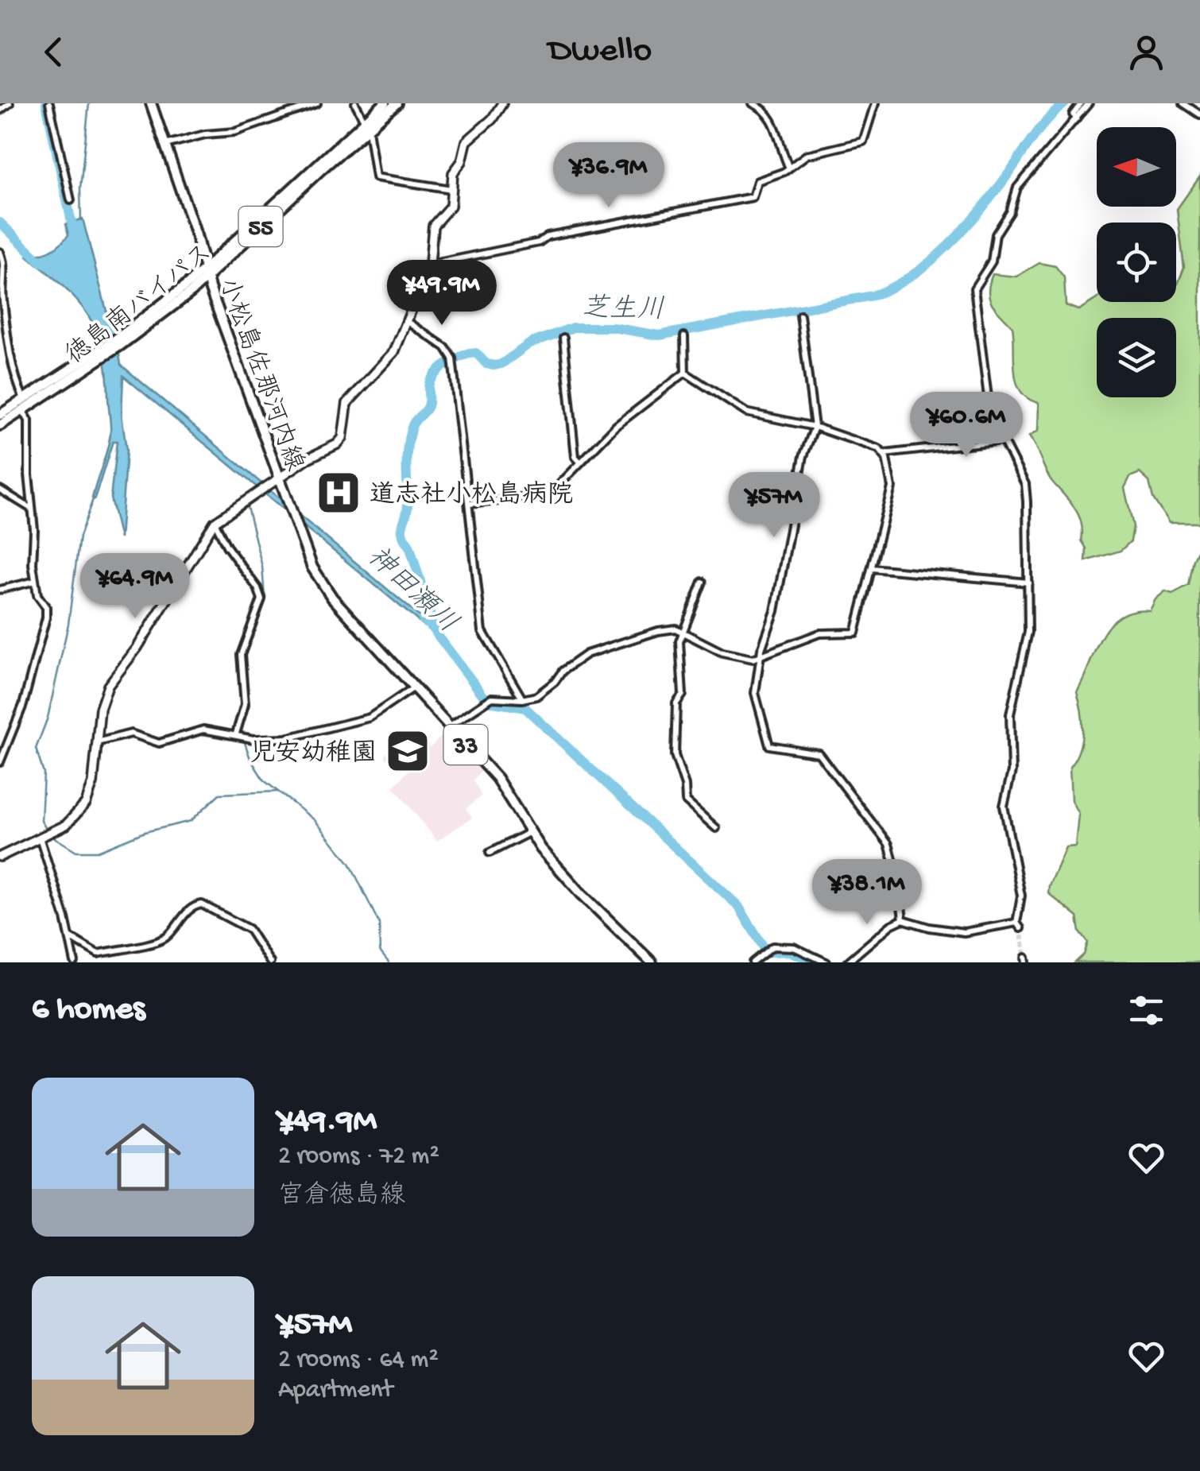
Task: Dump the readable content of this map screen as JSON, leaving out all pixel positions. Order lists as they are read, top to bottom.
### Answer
{
  "streets": {
    "main road": [
      "55",
      "徳島南バイパス",
      "小松島佐那河内線",
      "33"
    ]
  },
  "crossings": [
    ["徳島南バイパス", "小松島佐那河内線"]
  ],
  "water": ["芝生川", "神田瀬川"],
  "places": {
    "hospital": ["道志社小松島病院"],
    "school or university": ["児安幼稚園"]
  },
  "north": "left",
  "page": {
    "header": "Dwello",
    "price": [
      "¥36.9M",
      "¥49.9M",
      "¥60.6M",
      "¥57M",
      "¥64.9M",
      "¥38.1M"
    ],
    "heading": "6 homes",
    "list": [
      {
        "name": "¥49.9M",
        "note": "2 rooms · 72 m² · 宮倉徳島線"
      },
      {
        "name": "¥57M",
        "note": "2 rooms · 64 m² · Apartment"
      }
    ]
  }
}
